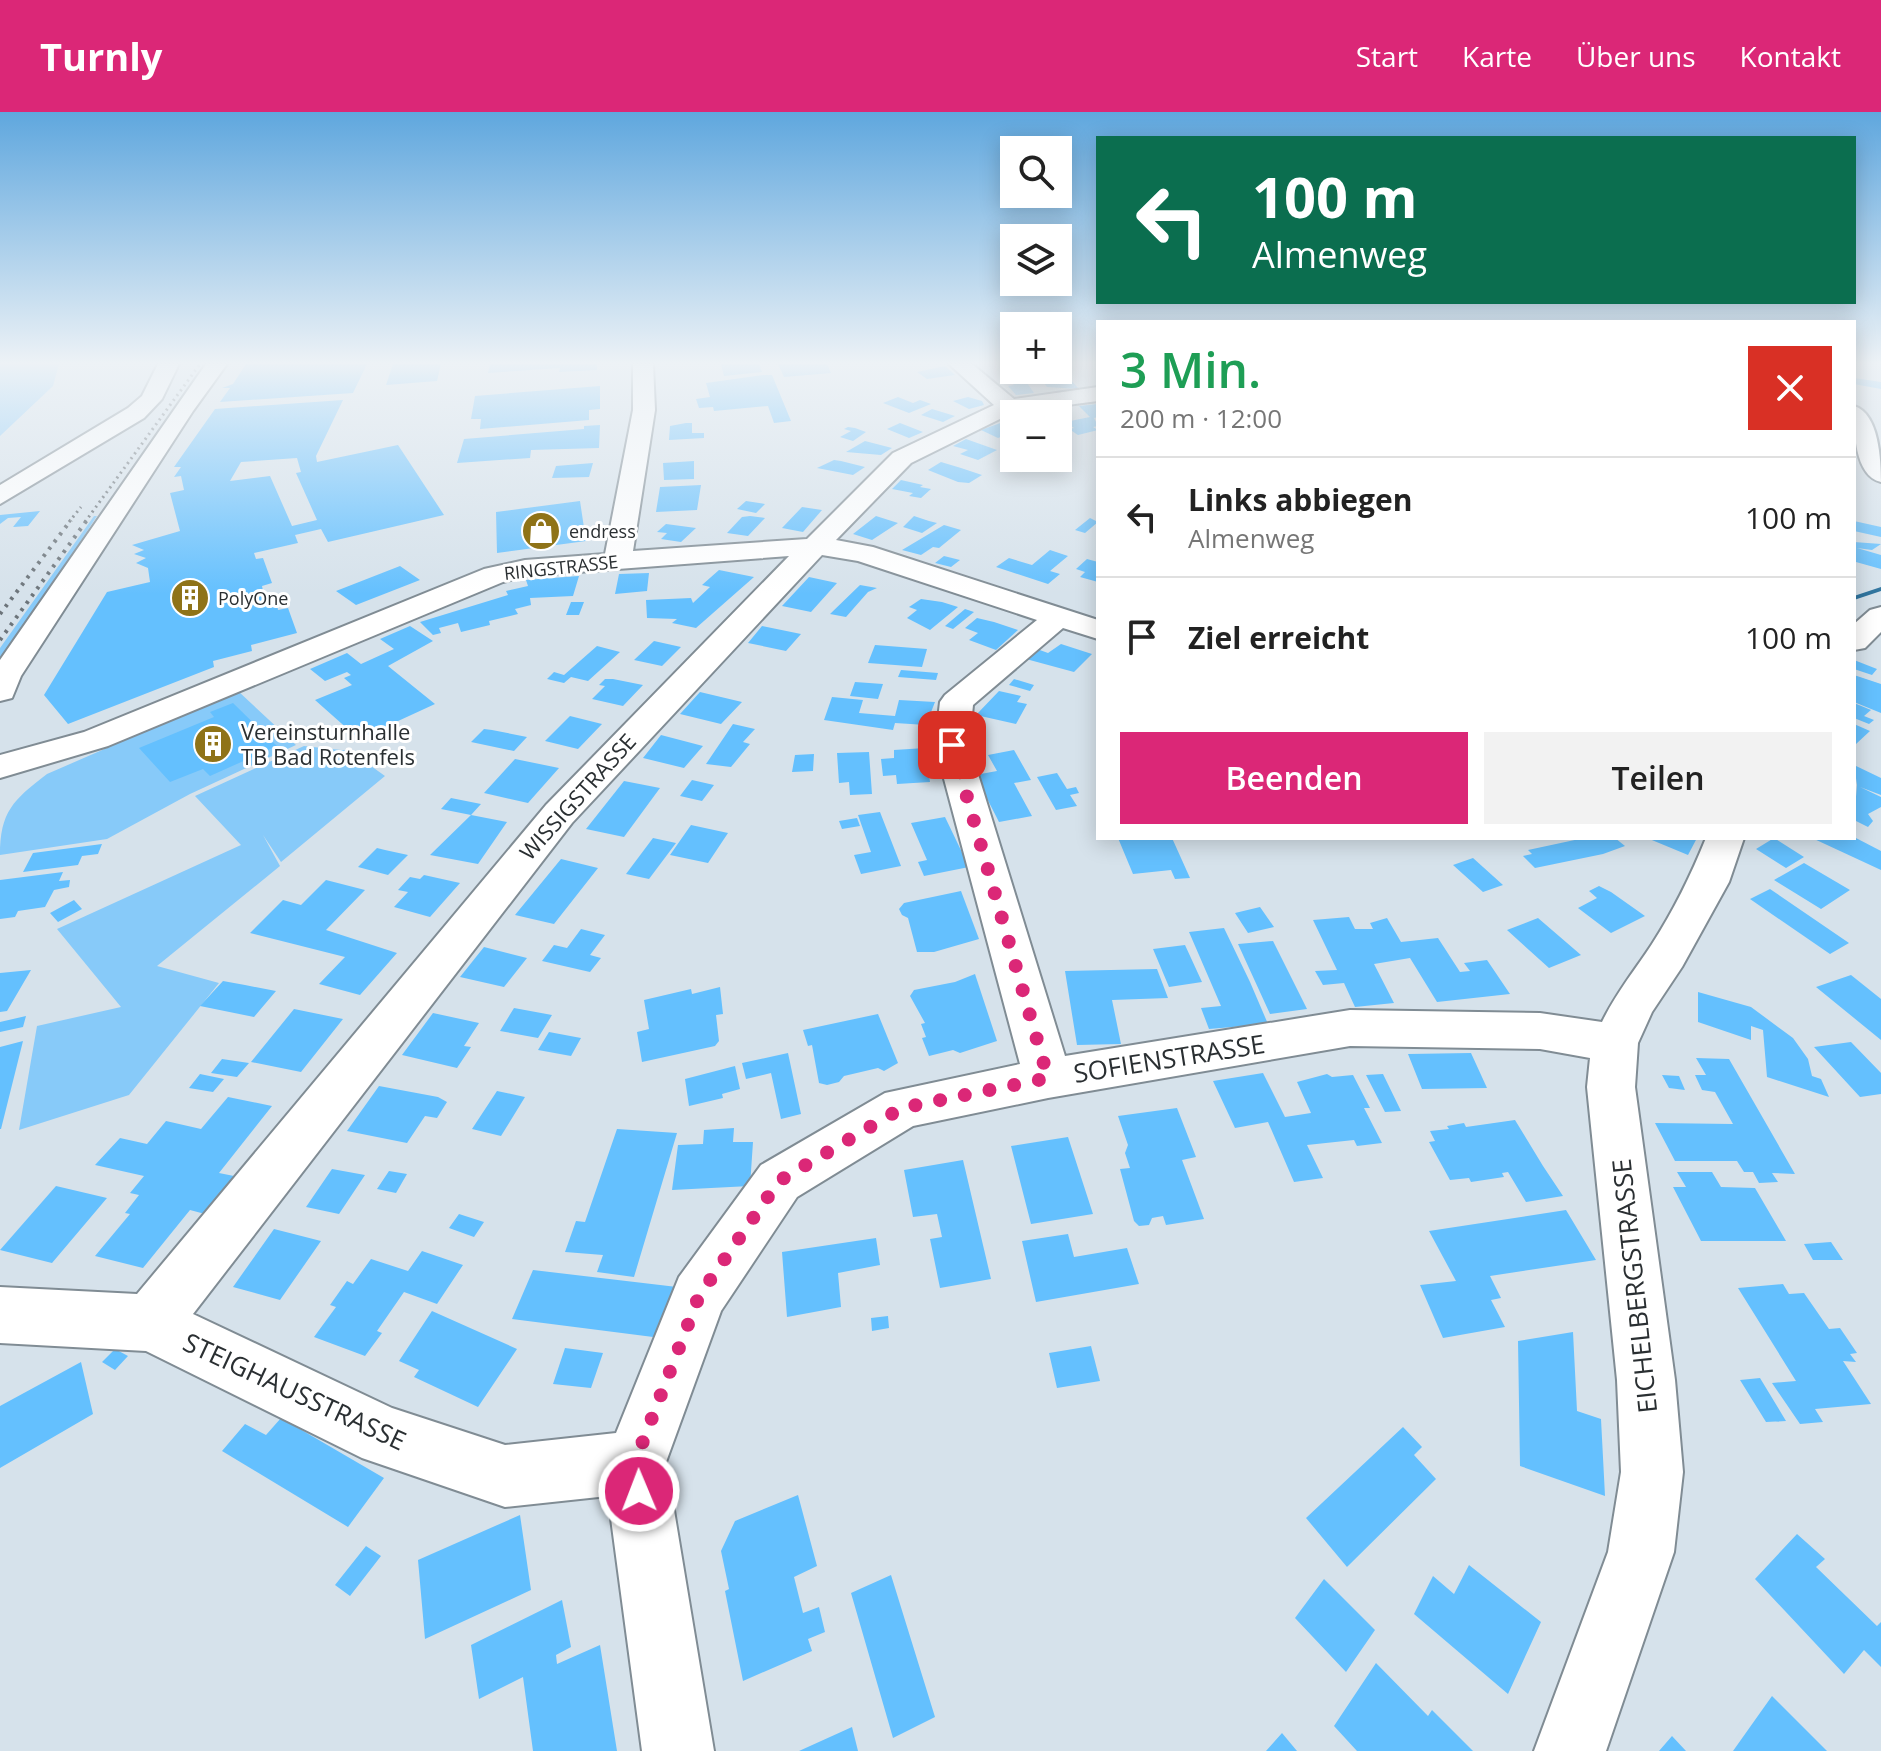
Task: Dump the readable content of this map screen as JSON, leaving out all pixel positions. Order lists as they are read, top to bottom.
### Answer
{
  "streets": {
    "street": [
      "RINGSTRASSE",
      "WISSIGSTRASSE",
      "SOFIENSTRASSE",
      "EICHELBERGSTRASSE",
      "STEIGHAUSSTRASSE"
    ]
  },
  "crossings": [
    ["RINGSTRASSE", "WISSIGSTRASSE"],
    ["WISSIGSTRASSE", "STEIGHAUSSTRASSE"],
    ["SOFIENSTRASSE", "EICHELBERGSTRASSE"],
    ["SOFIENSTRASSE", "STEIGHAUSSTRASSE"]
  ],
  "places": {
    "shop": ["endress"],
    "building": ["PolyOne", "Vereinsturnhalle TB Bad Rotenfels"]
  },
  "page": {
    "header": "Turnly",
    "nav": [
      "Start",
      "Karte",
      "Über uns",
      "Kontakt"
    ],
    "map_buttons": ["+", "−"],
    "turn": ["100 m", "Almenweg"],
    "heading": ["3 Min.", "200 m · 12:00"],
    "list": [
      {
        "name": "Links abbiegen",
        "note": "Almenweg",
        "value": "100 m"
      },
      {
        "name": "Ziel erreicht",
        "value": "100 m"
      }
    ],
    "buttons": ["Beenden", "Teilen"]
  }
}
